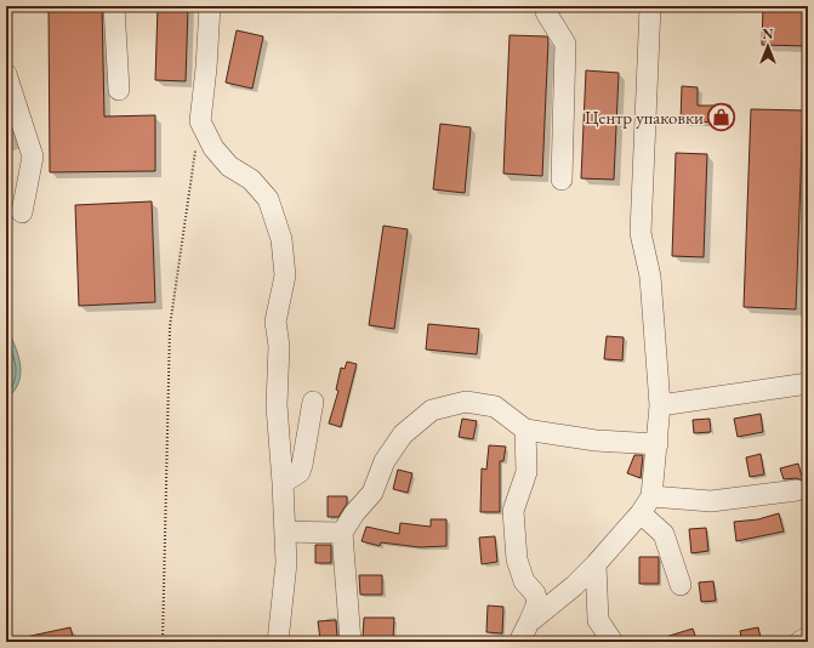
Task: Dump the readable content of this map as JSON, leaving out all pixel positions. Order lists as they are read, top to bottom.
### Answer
{
  "places": {
    "shop": ["Центр упаковки"]
  },
  "north": "top"
}
